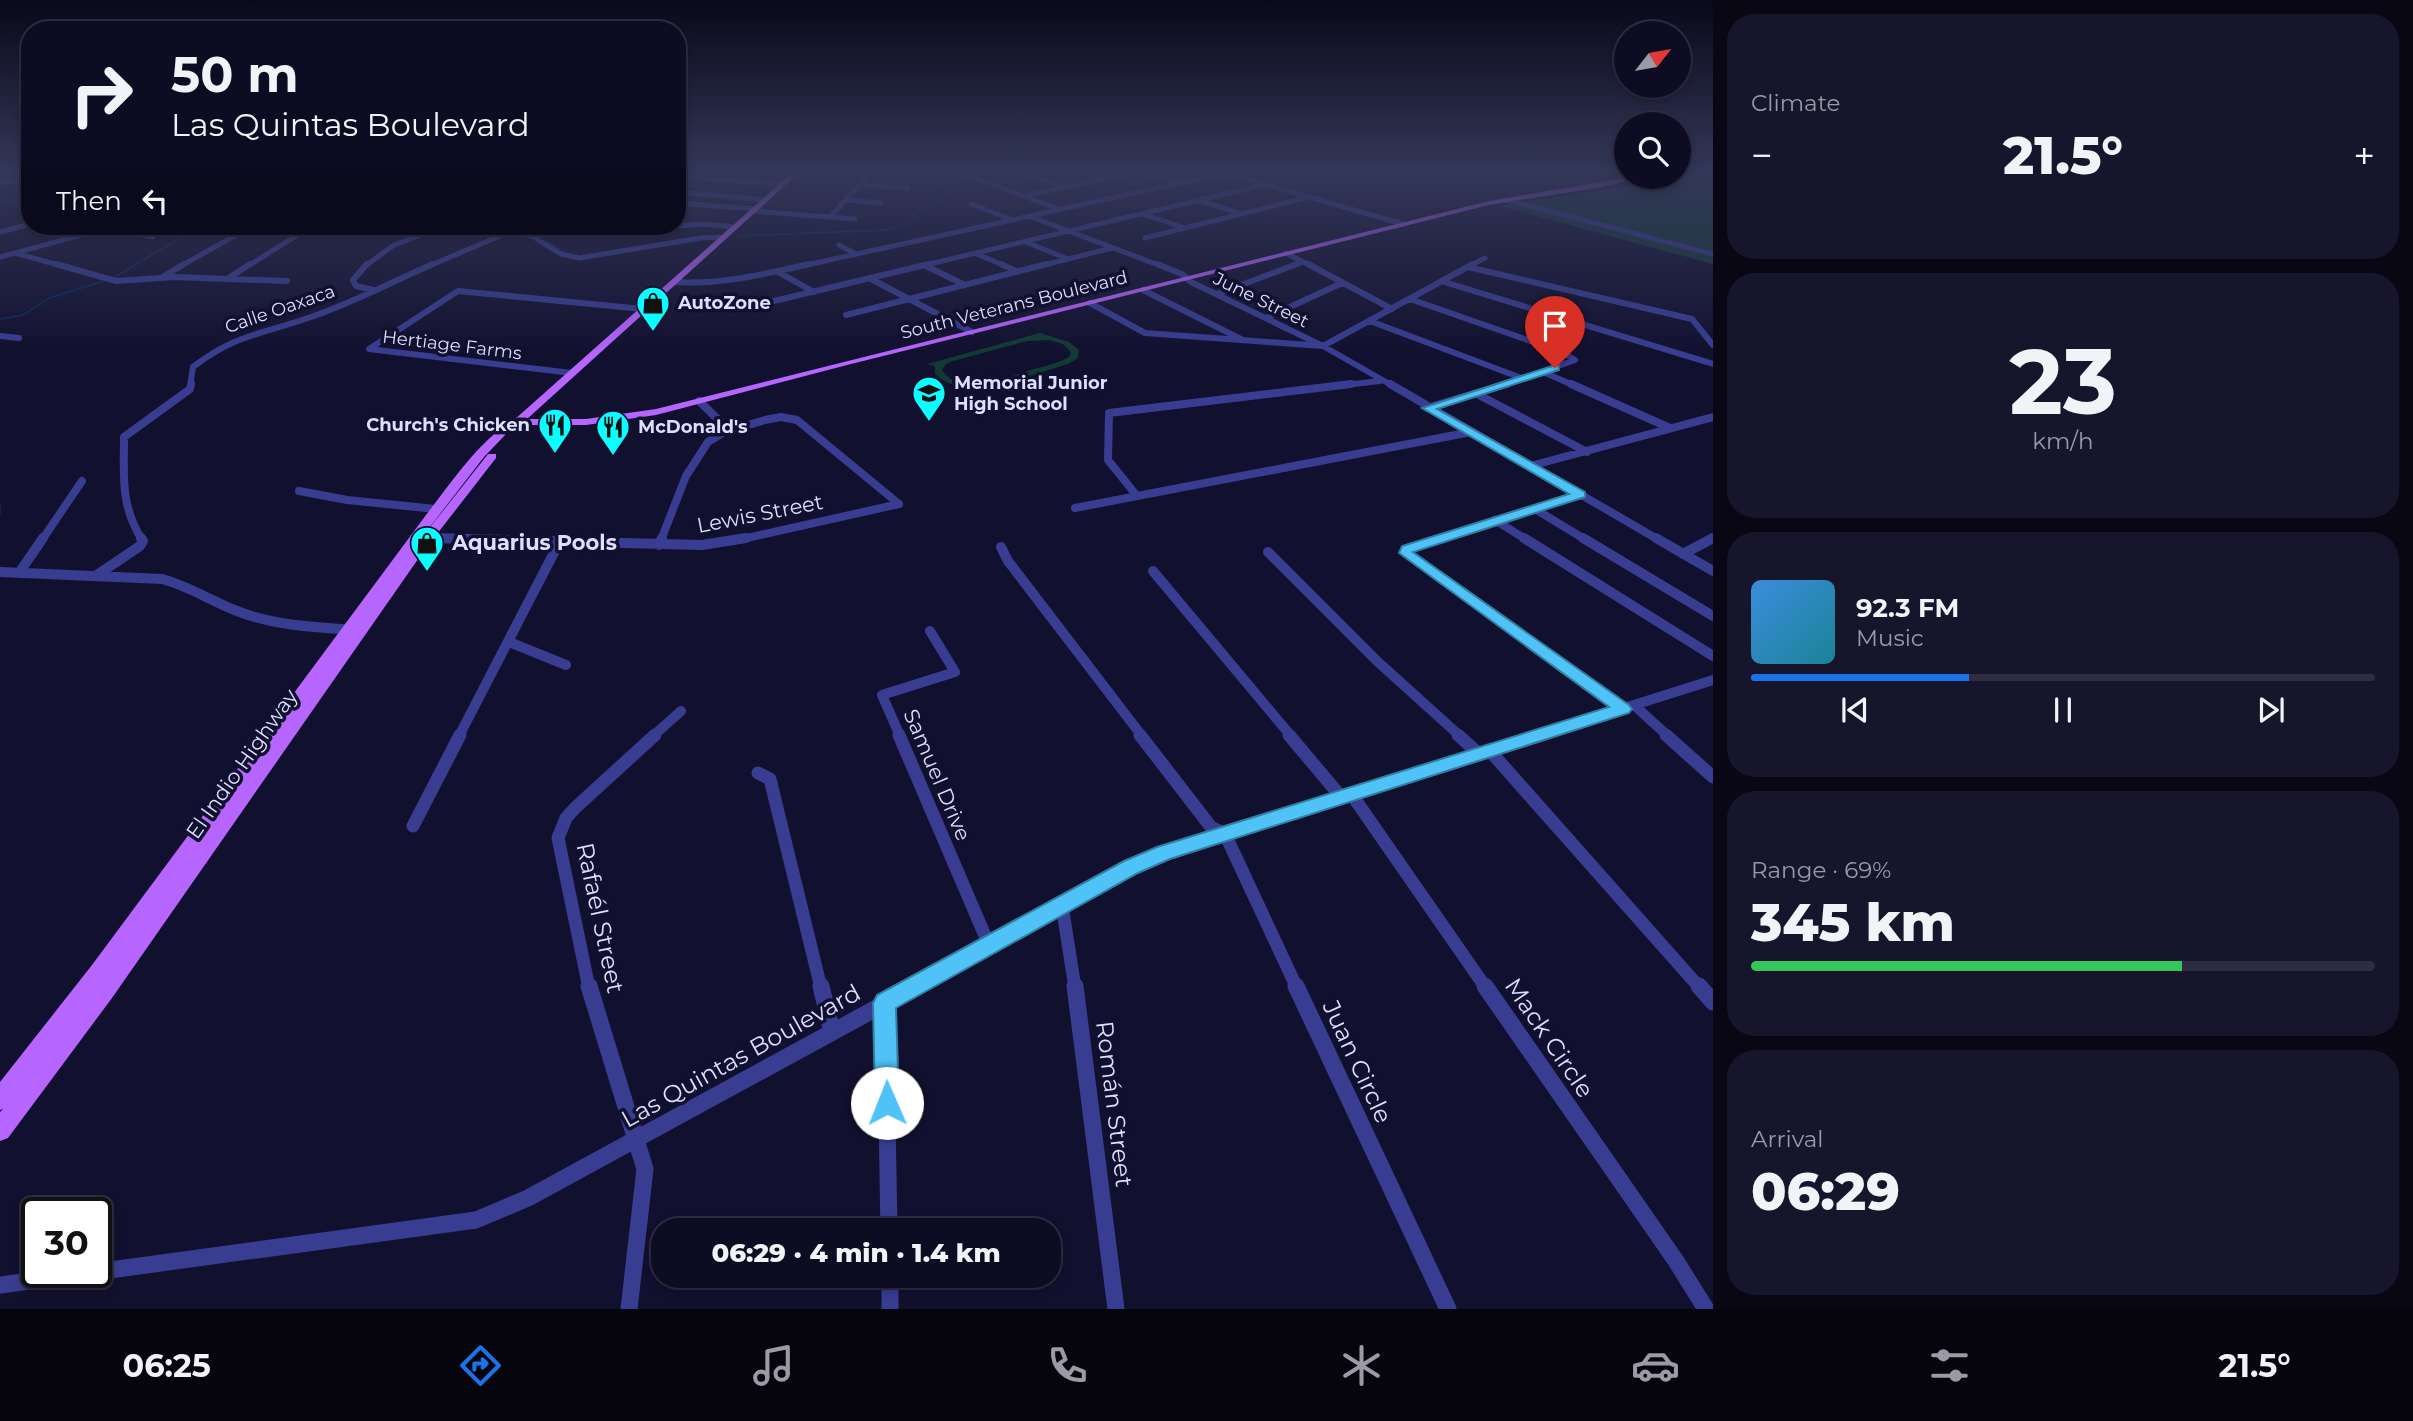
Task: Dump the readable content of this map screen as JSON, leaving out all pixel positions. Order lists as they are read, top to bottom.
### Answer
{
  "streets": {
    "main road": ["South Veterans Boulevard", "El Indio Highway"],
    "street": [
      "June Street",
      "Calle Oaxaca",
      "Hertiage Farms",
      "Lewis Street",
      "Samuel Drive",
      "Rafaél Street",
      "Mack Circle",
      "Las Quintas Boulevard",
      "Juan Circle",
      "Román Street"
    ]
  },
  "crossings": [
    ["June Street", "South Veterans Boulevard"],
    ["South Veterans Boulevard", "El Indio Highway"],
    ["Hertiage Farms", "El Indio Highway"],
    ["Lewis Street", "El Indio Highway"],
    ["Samuel Drive", "Las Quintas Boulevard"],
    ["Rafaél Street", "Las Quintas Boulevard"],
    ["Mack Circle", "Las Quintas Boulevard"],
    ["Las Quintas Boulevard", "Juan Circle"],
    ["Las Quintas Boulevard", "Román Street"]
  ],
  "places": {
    "shop": ["AutoZone", "Aquarius Pools"],
    "school or university": ["Memorial Junior High School"],
    "restaurant": ["Church's Chicken", "McDonald's"]
  },
  "north": "top right",
  "page": {
    "tile": [
      "Climate",
      ["23", "km/h"],
      ["Range · 69%", "345 km"],
      ["Arrival", "06:29"]
    ],
    "turn": ["50 m", "Las Quintas Boulevard"],
    "heat": ["−", "21.5°", "+"],
    "then": "Then",
    "song": ["92.3 FM", "Music"],
    "limit": "30",
    "trip": "06:29 · 4 min · 1.4 km",
    "tabs": ["06:25", "21.5°"]
  }
}
